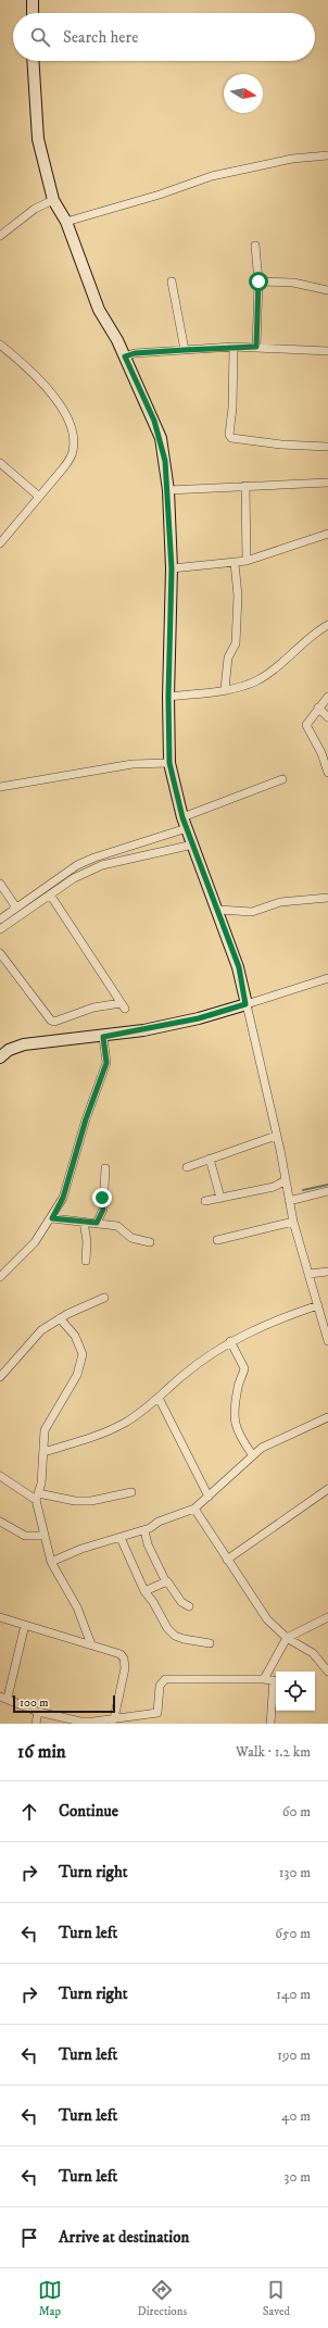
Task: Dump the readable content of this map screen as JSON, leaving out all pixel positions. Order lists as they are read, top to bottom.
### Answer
{
  "scale_bar": "100 m",
  "north": "right",
  "page": {
    "search": "Search here",
    "scale": "100 m",
    "heading": ["16 min", "Walk · 1.2 km"],
    "list": [
      ["Continue", "60 m"],
      ["Turn right", "130 m"],
      ["Turn left", "650 m"],
      ["Turn right", "140 m"],
      ["Turn left", "190 m"],
      ["Turn left", "40 m"],
      ["Turn left", "30 m"],
      "Arrive at destination"
    ],
    "nav": ["Map", "Directions", "Saved"]
  }
}
